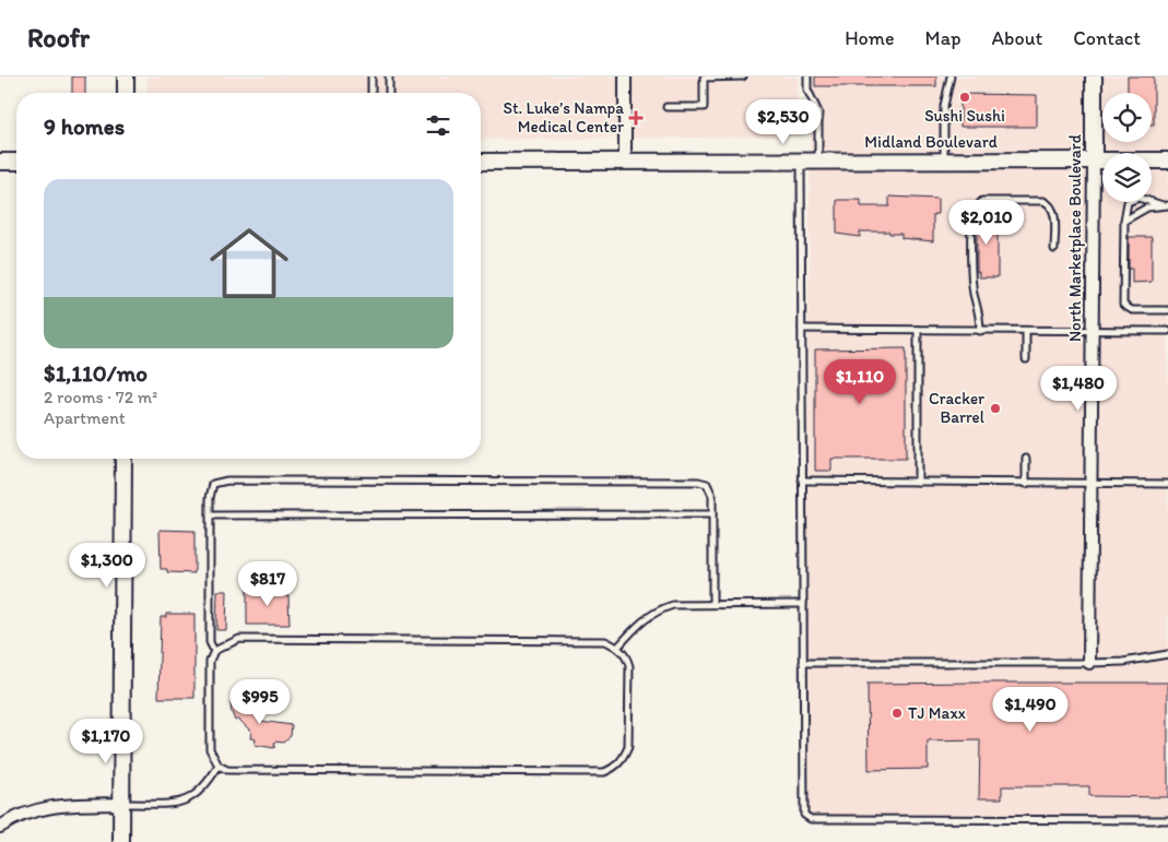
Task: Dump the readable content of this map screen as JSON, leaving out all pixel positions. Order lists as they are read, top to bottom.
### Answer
{
  "streets": {
    "main road": ["Midland Boulevard", "North Marketplace Boulevard"]
  },
  "crossings": [
    ["Midland Boulevard", "North Marketplace Boulevard"]
  ],
  "places": {
    "other": ["Sushi Sushi", "Cracker Barrel", "TJ Maxx"],
    "health": ["St. Luke’s Nampa Medical Center"]
  },
  "page": {
    "header": "Roofr",
    "nav": [
      "Home",
      "Map",
      "About",
      "Contact"
    ],
    "heading": "9 homes",
    "price": [
      "$2,530",
      "$2,010",
      "$1,110",
      "$1,480",
      "$1,300",
      "$817",
      "$995",
      "$1,490",
      "$1,170"
    ],
    "list": [
      {
        "name": "$1,110/mo",
        "note": "2 rooms · 72 m² · Apartment"
      }
    ]
  }
}
